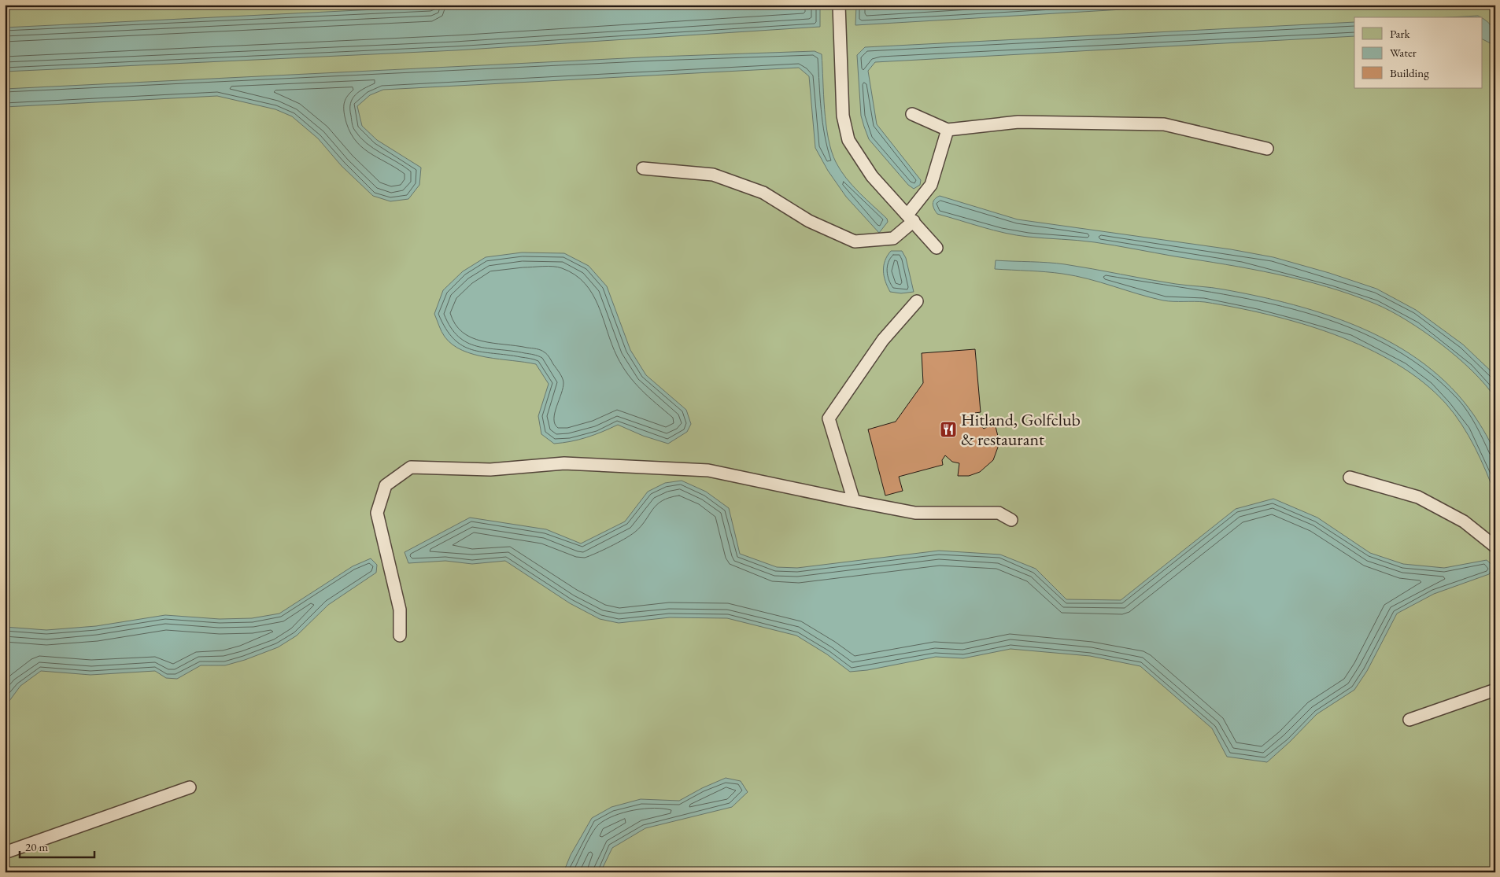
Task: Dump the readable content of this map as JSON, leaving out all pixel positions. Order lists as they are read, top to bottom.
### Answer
{
  "places": {
    "restaurant": ["Hitland, Golfclub & restaurant"]
  },
  "legend": ["Park", "Water", "Building"],
  "scale_bar": "20 m"
}
